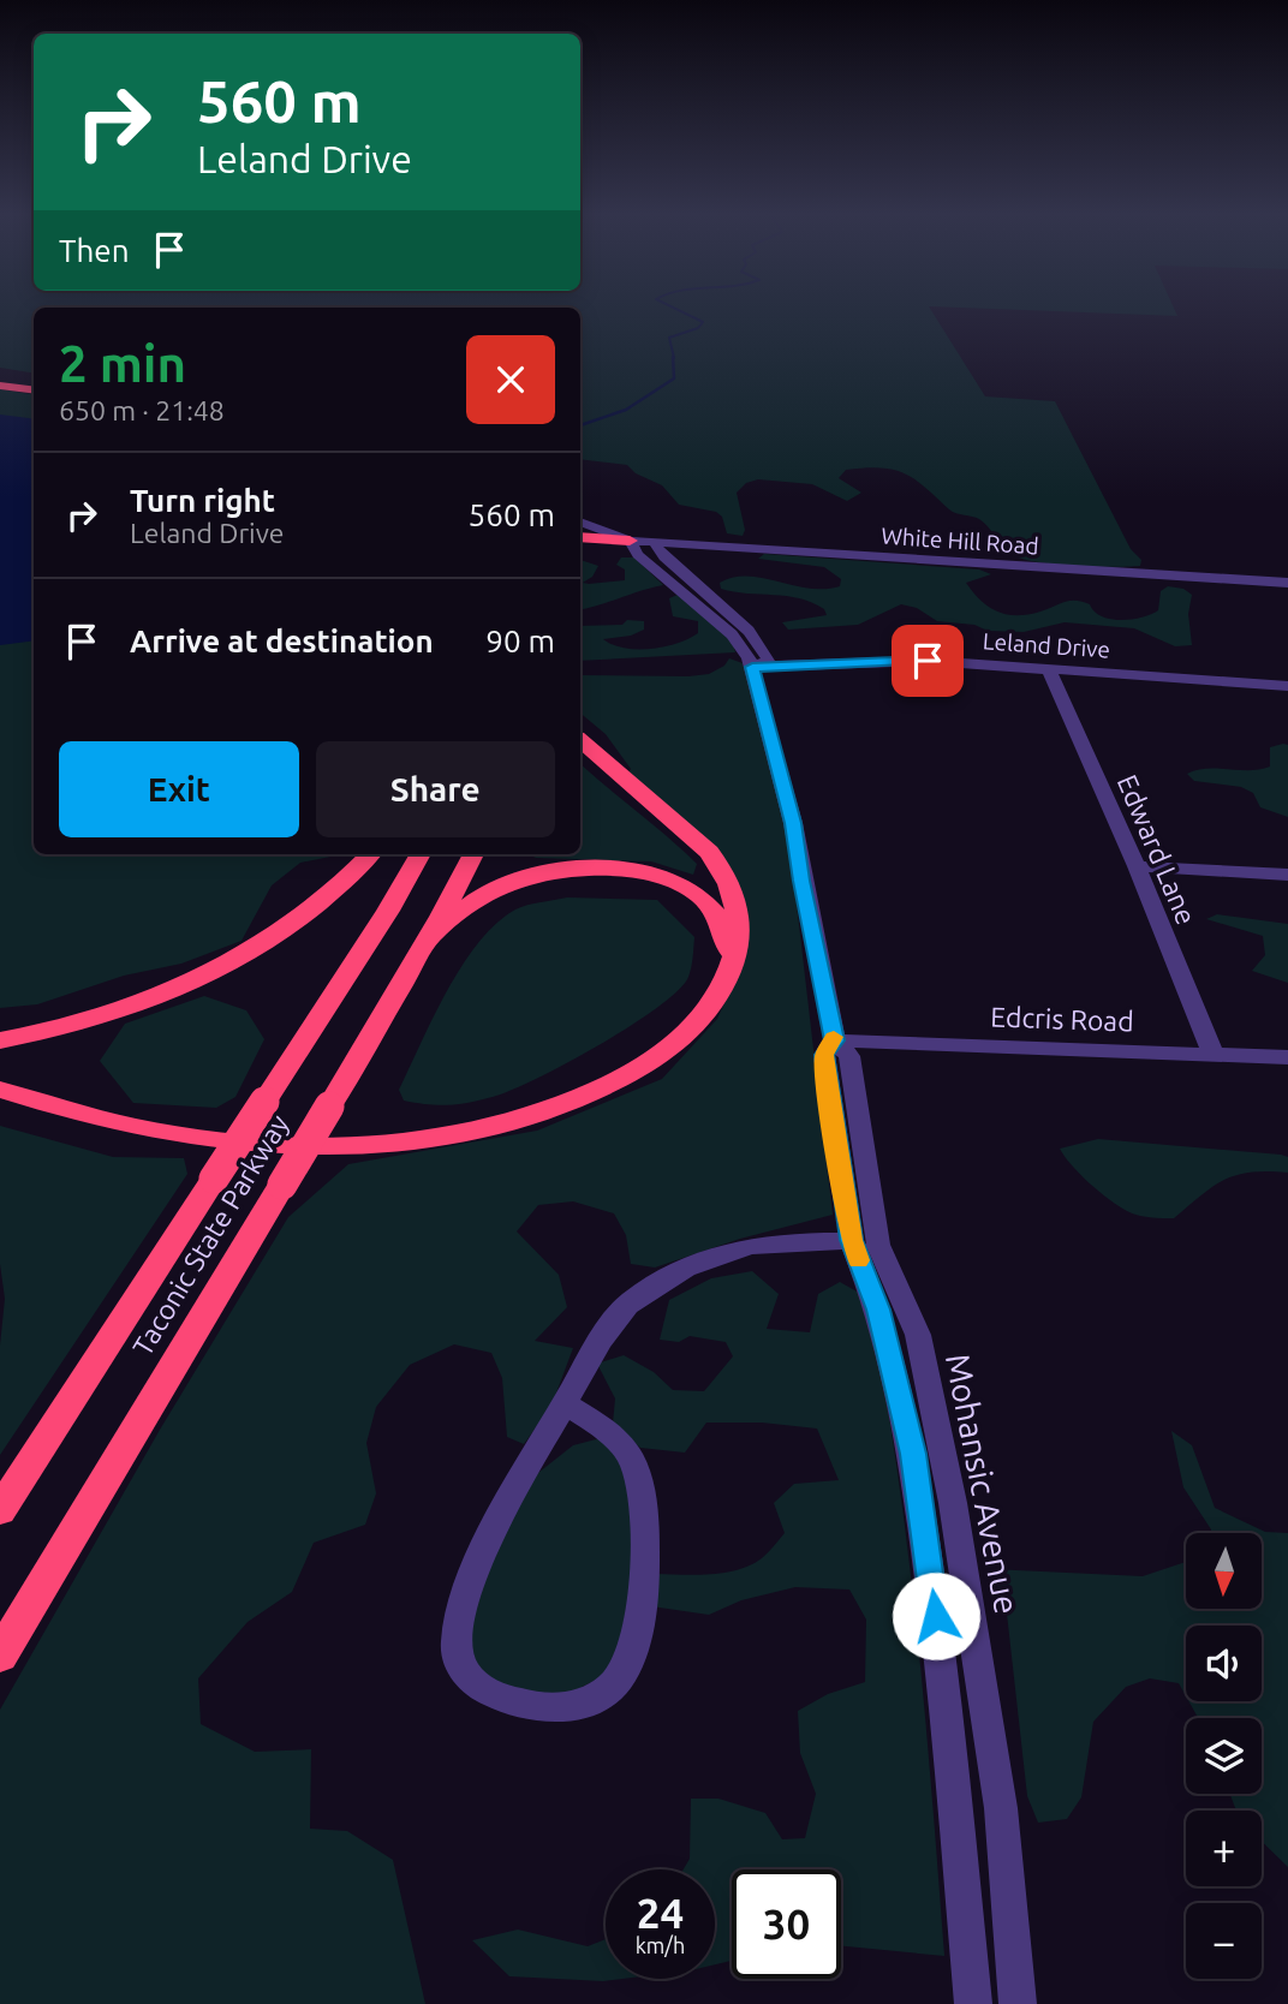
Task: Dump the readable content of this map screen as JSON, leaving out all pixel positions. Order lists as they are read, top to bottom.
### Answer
{
  "streets": {
    "highway": ["Taconic State Parkway"],
    "street": [
      "White Hill Road",
      "Leland Drive",
      "Edward Lane",
      "Edcris Road",
      "Mohansic Avenue"
    ]
  },
  "crossings": [
    ["White Hill Road", "Mohansic Avenue"],
    ["Leland Drive", "Edward Lane"],
    ["Leland Drive", "Mohansic Avenue"],
    ["Edward Lane", "Edcris Road"],
    ["Edcris Road", "Mohansic Avenue"]
  ],
  "north": "bottom",
  "page": {
    "turn": ["560 m", "Leland Drive"],
    "then": "Then",
    "heading": ["2 min", "650 m · 21:48"],
    "list": [
      {
        "name": "Turn right",
        "note": "Leland Drive",
        "value": "560 m"
      },
      {
        "name": "Arrive at destination",
        "value": "90 m"
      }
    ],
    "buttons": ["Exit", "Share"],
    "map_buttons": ["+", "−"],
    "speed": "24 km/h",
    "limit": "30"
  }
}
